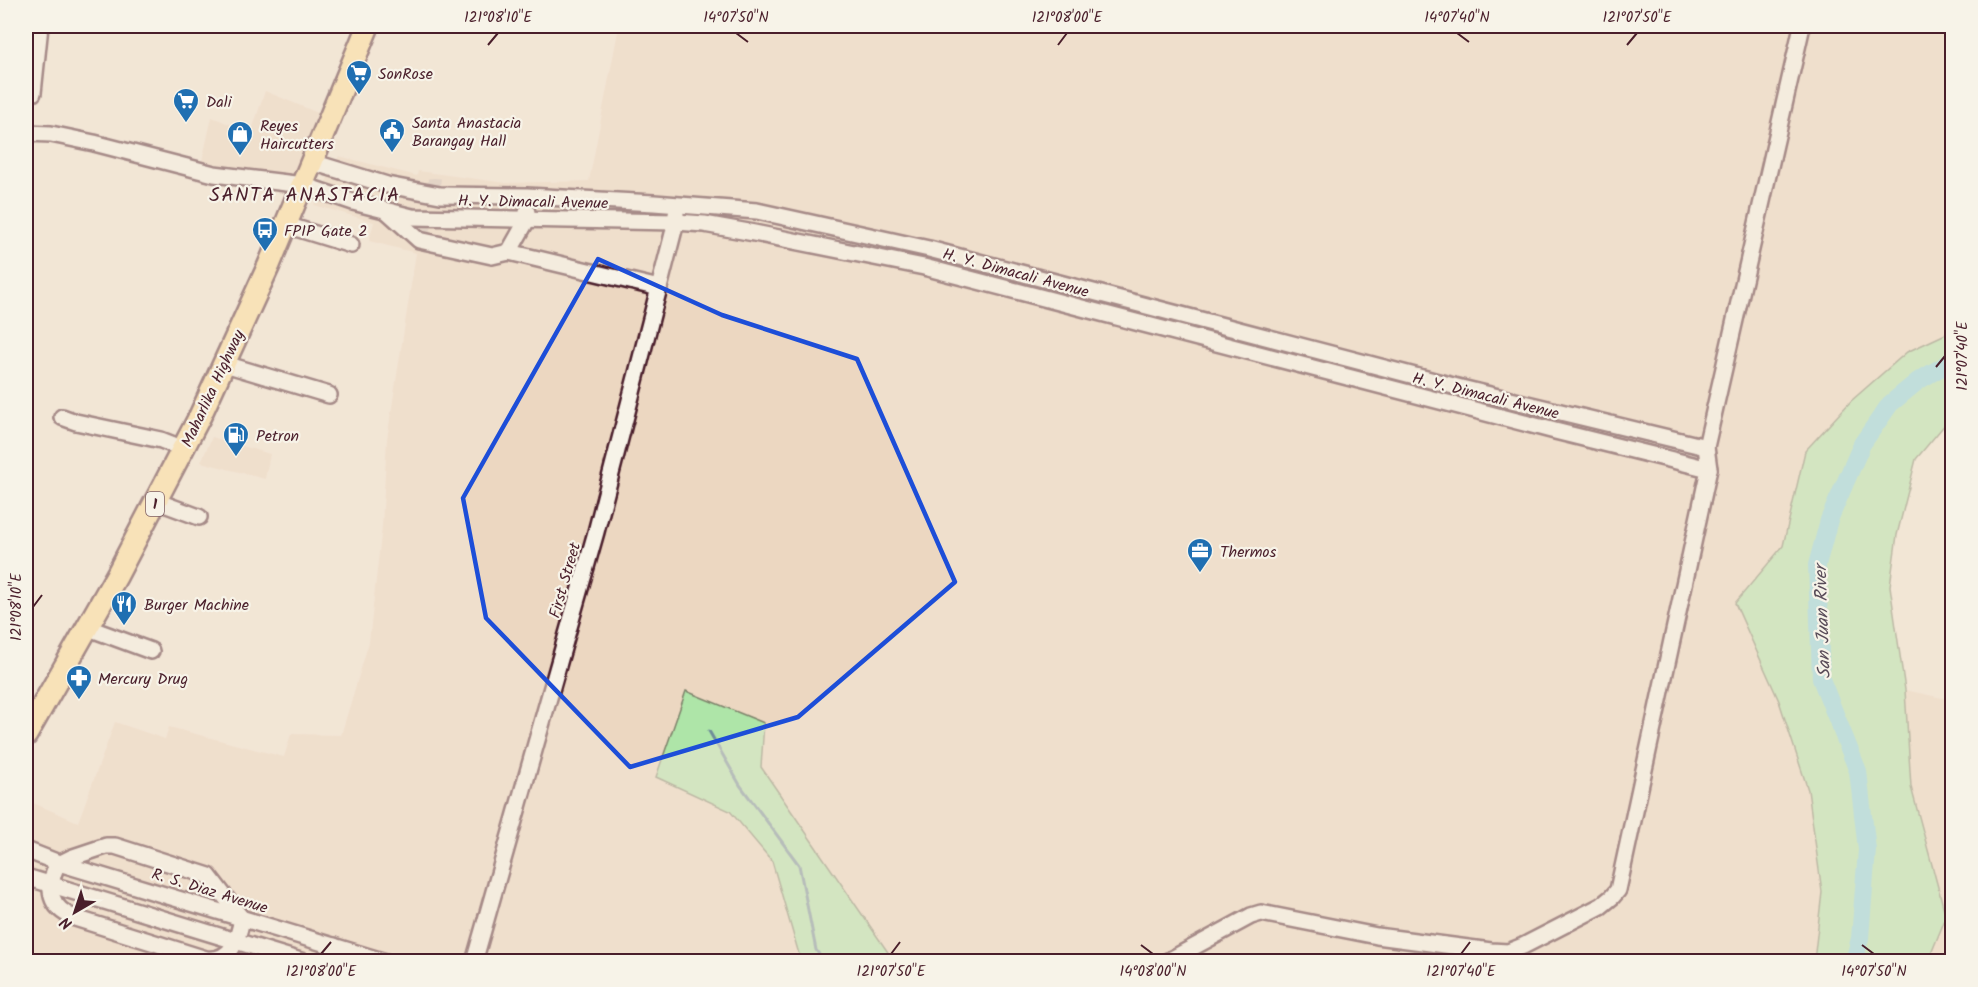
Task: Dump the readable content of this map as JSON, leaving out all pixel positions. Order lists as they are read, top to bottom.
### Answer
{
  "streets": {
    "highway": ["Maharlika Highway", "1"],
    "street": ["H. Y. Dimacali Avenue", "First Street", "R. S. Diaz Avenue"]
  },
  "crossings": [
    ["H. Y. Dimacali Avenue", "Maharlika Highway"],
    ["H. Y. Dimacali Avenue", "First Street"]
  ],
  "districts": ["SANTA ANASTACIA"],
  "water": ["San Juan River"],
  "places": {
    "supermarket": ["SonRose", "Dali"],
    "public building": ["Santa Anastacia Barangay Hall"],
    "shop": ["Reyes Haircutters"],
    "bus stop": ["FPIP Gate 2"],
    "fuel station": ["Petron"],
    "office": ["Thermos"],
    "restaurant": ["Burger Machine"],
    "pharmacy": ["Mercury Drug"]
  },
  "north": "bottom left",
  "coordinates": [
    "121°08'10\"E",
    "14°07'50\"N",
    "121°08'00\"E",
    "14°07'40\"N",
    "121°07'50\"E",
    "121°07'40\"E",
    "14°08'00\"N"
  ]
}
